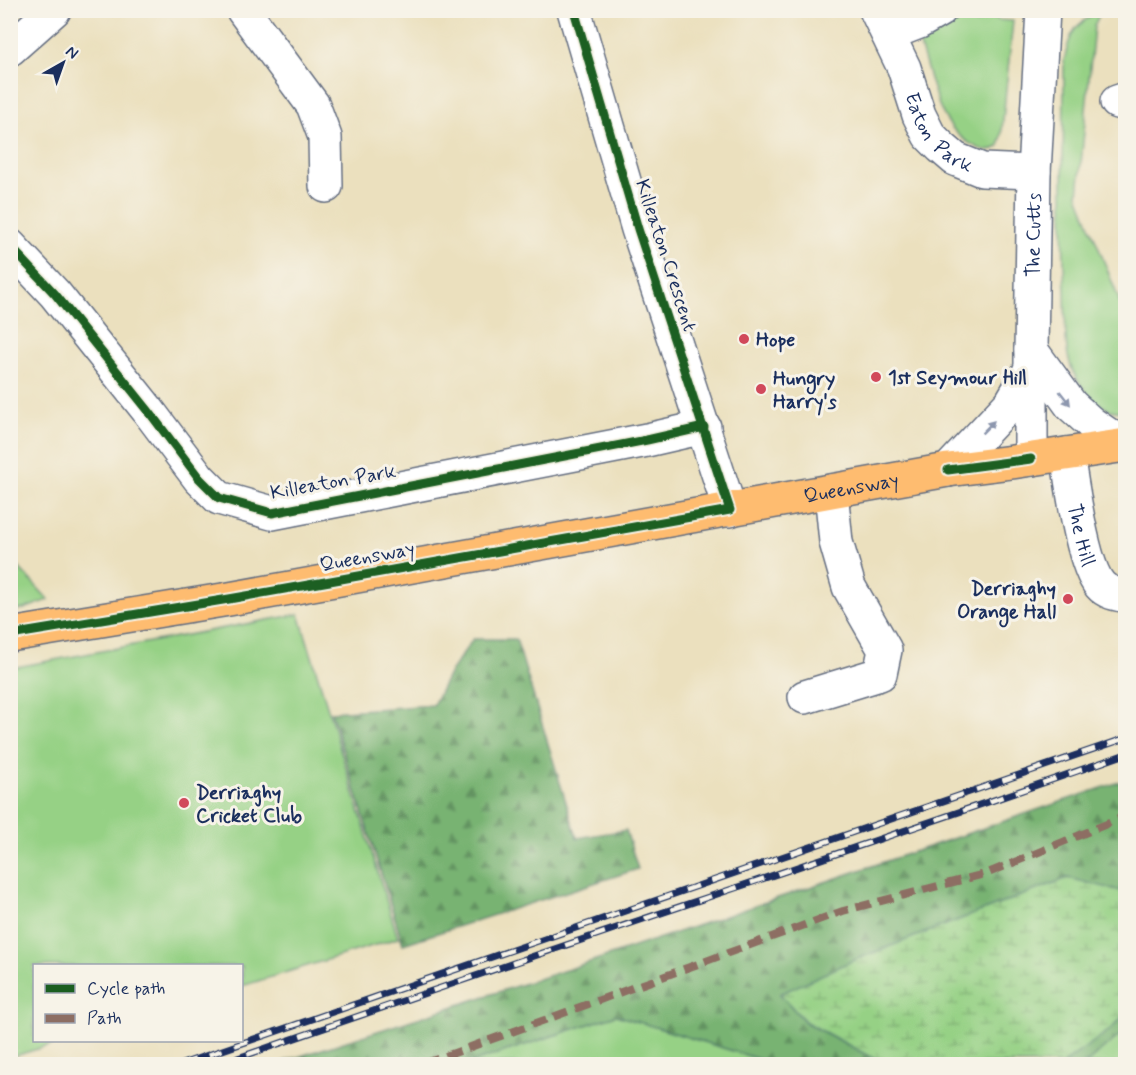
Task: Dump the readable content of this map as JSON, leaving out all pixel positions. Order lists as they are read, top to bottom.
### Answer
{
  "streets": {
    "main road": ["Queensway"],
    "street": [
      "Eaton Park",
      "The Cutts",
      "Killeaton Crescent",
      "Killeaton Park",
      "The Hill"
    ]
  },
  "crossings": [
    ["Eaton Park", "The Cutts"],
    ["The Cutts", "Queensway"],
    ["Killeaton Crescent", "Killeaton Park"],
    ["Killeaton Crescent", "Queensway"],
    ["Queensway", "The Hill"]
  ],
  "places": [
    "Hope",
    "1st Seymour Hill",
    "Hungry Harry's",
    "Derriaghy Orange Hall",
    "Derriaghy Cricket Club"
  ],
  "legend": ["Cycle path", "Path"],
  "north": "top right"
}
